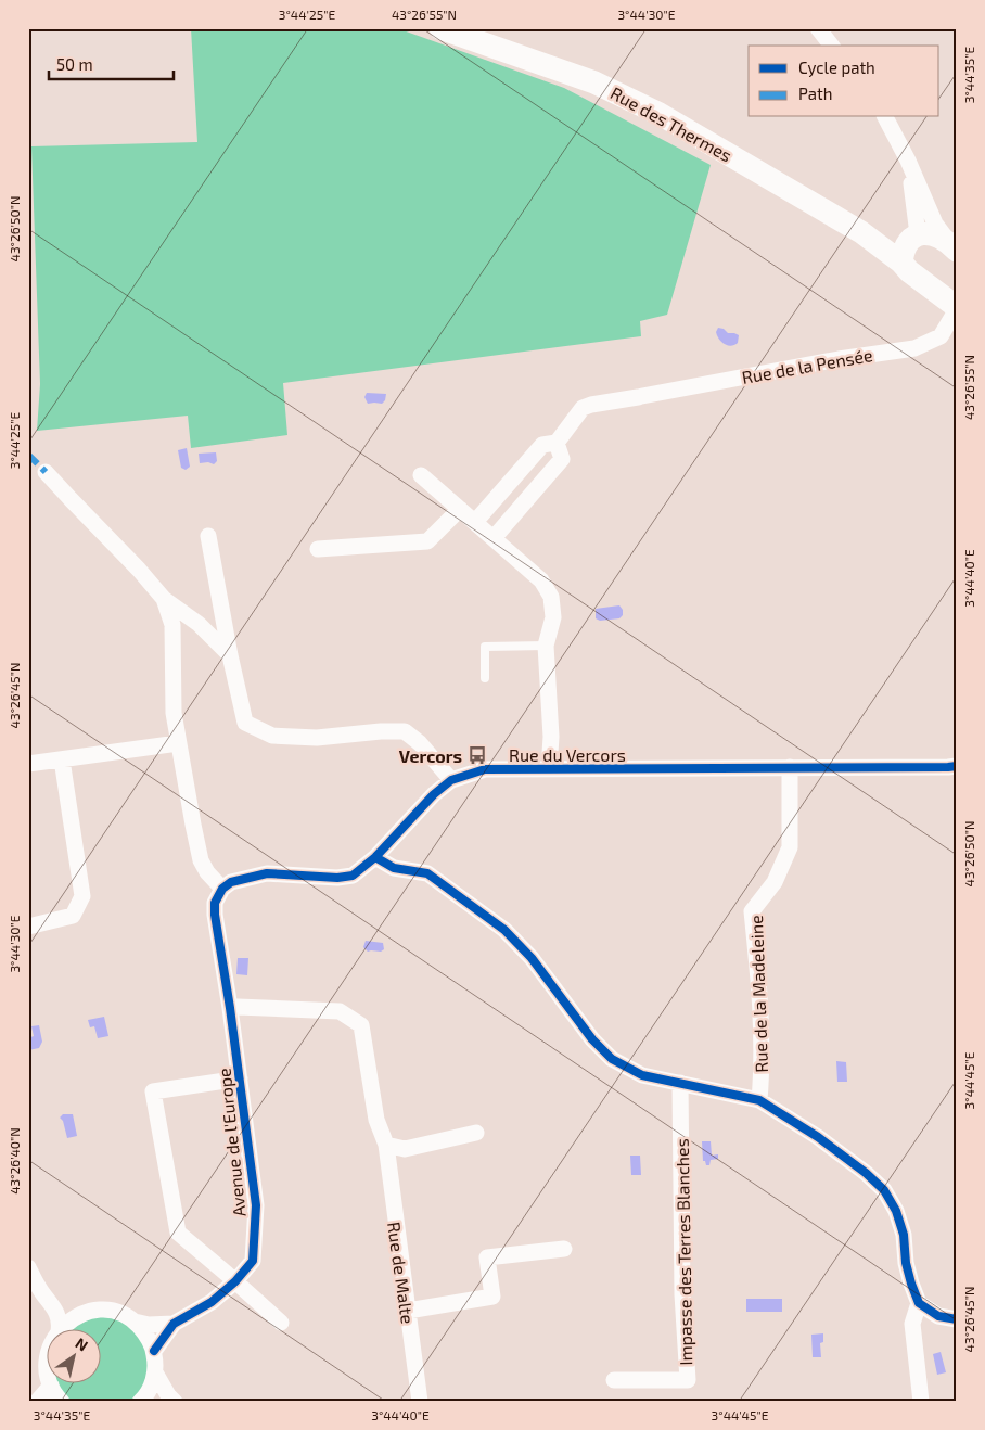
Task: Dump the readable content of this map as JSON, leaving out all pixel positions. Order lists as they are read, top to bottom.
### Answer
{
  "streets": {
    "main road": ["Rue des Thermes"],
    "street": [
      "Rue de la Pensée",
      "Rue du Vercors",
      "Rue de la Madeleine",
      "Avenue de l'Europe",
      "Impasse des Terres Blanches",
      "Rue de Malte"
    ]
  },
  "crossings": [
    ["Rue du Vercors", "Rue de la Madeleine"],
    ["Rue du Vercors", "Avenue de l'Europe"],
    ["Avenue de l'Europe", "Rue de Malte"]
  ],
  "places": {
    "bus stop": ["Vercors"]
  },
  "legend": ["Cycle path", "Path"],
  "scale_bar": "50 m",
  "north": "top right",
  "coordinates": [
    "3°44'25\"E",
    "43°26'55\"N",
    "3°44'30\"E",
    "3°44'35\"E",
    "43°26'50\"N",
    "3°44'40\"E",
    "43°26'45\"N",
    "3°44'45\"E",
    "43°26'40\"N"
  ]
}
